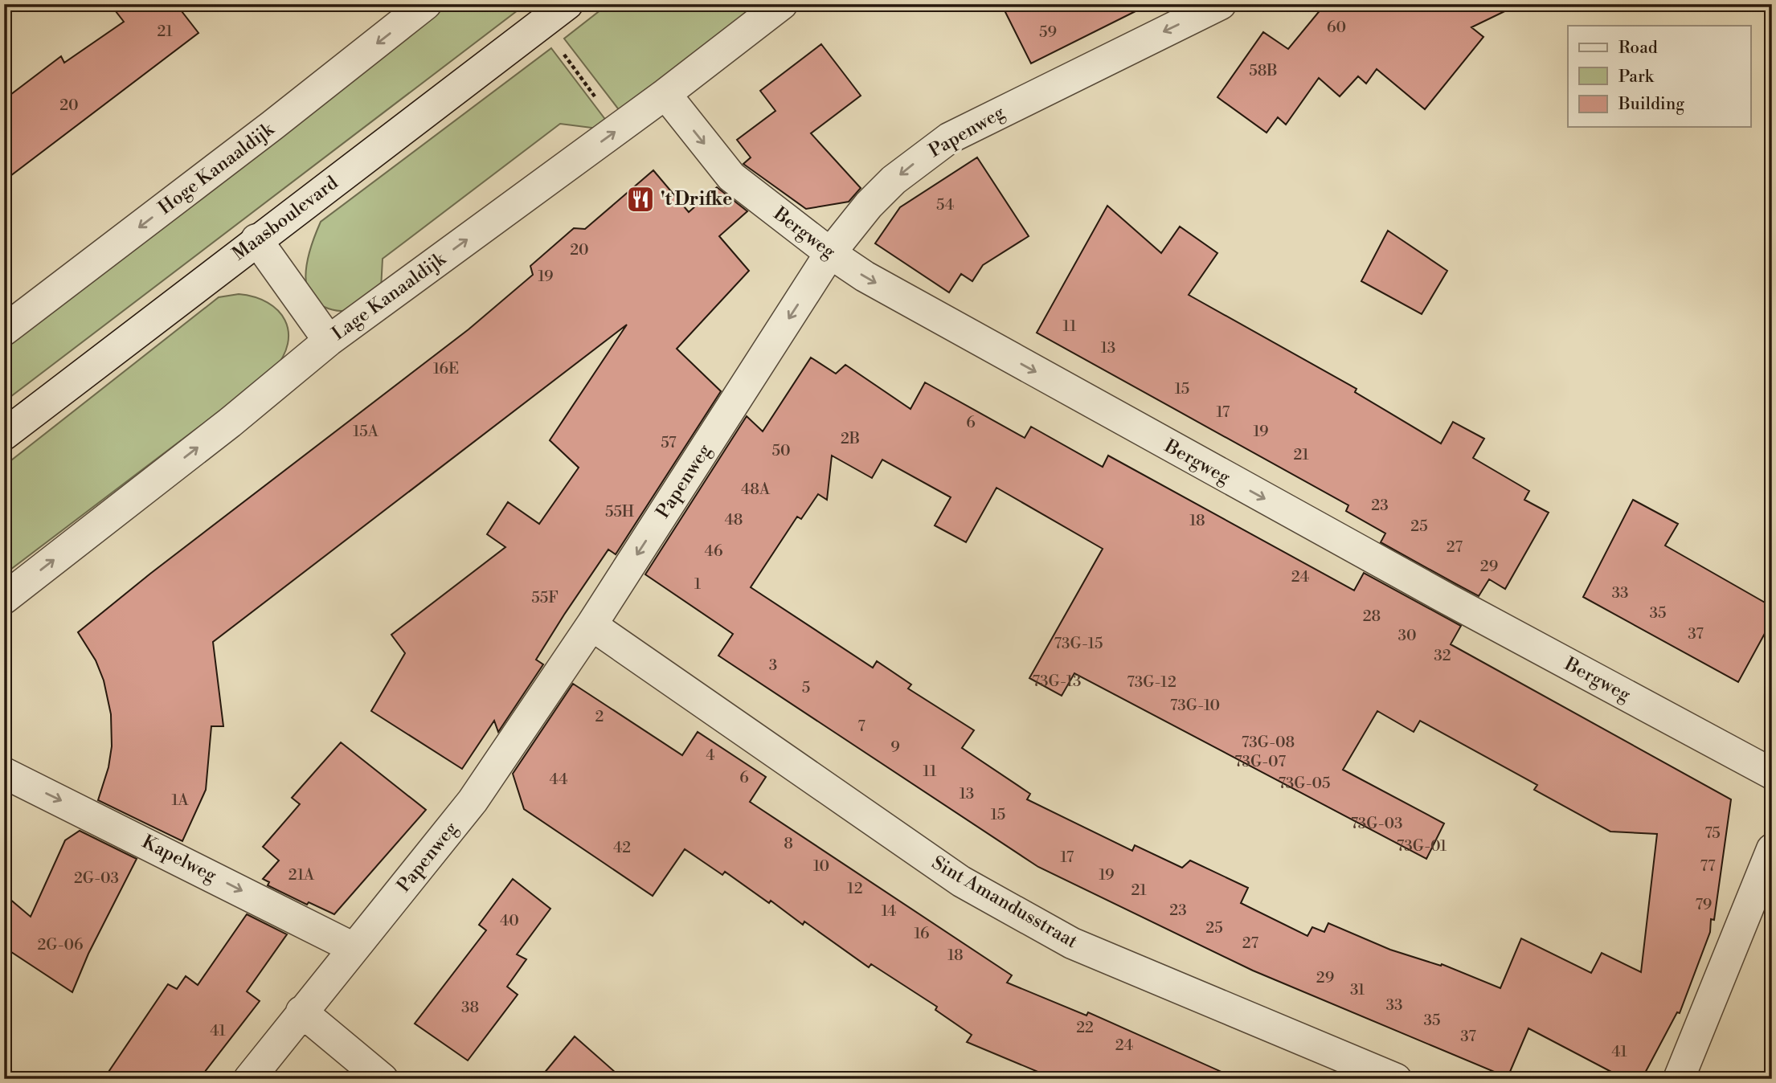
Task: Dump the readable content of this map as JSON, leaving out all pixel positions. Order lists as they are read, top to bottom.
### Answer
{
  "streets": {
    "street": [
      "Papenweg",
      "Hoge Kanaaldijk",
      "Maasboulevard",
      "Bergweg",
      "Lage Kanaaldijk",
      "Kapelweg",
      "Sint Amandusstraat"
    ]
  },
  "crossings": [
    ["Papenweg", "Bergweg"],
    ["Papenweg", "Kapelweg"],
    ["Papenweg", "Sint Amandusstraat"],
    ["Bergweg", "Lage Kanaaldijk"]
  ],
  "one_way": [
    "Papenweg",
    "Hoge Kanaaldijk",
    "Bergweg",
    "Lage Kanaaldijk",
    "Kapelweg"
  ],
  "places": {
    "restaurant": ["'t Drifke"]
  },
  "house_numbers": [
    "60",
    "21",
    "59",
    "58B",
    "20",
    "54",
    "20",
    "19",
    "11",
    "13",
    "16E",
    "15",
    "17",
    "6",
    "15A",
    "19",
    "2B",
    "57",
    "50",
    "21",
    "48A",
    "23",
    "55H",
    "48",
    "18",
    "25",
    "27",
    "46",
    "29",
    "24",
    "1",
    "33",
    "55F",
    "35",
    "28",
    "37",
    "30",
    "73G-15",
    "32",
    "3",
    "73G-13",
    "73G-12",
    "5",
    "73G-10",
    "2",
    "7",
    "73G-08",
    "9",
    "4",
    "73G-07",
    "11",
    "6",
    "44",
    "73G-05",
    "13",
    "1A",
    "15",
    "73G-03",
    "75",
    "8",
    "73G-01",
    "42",
    "17",
    "10",
    "77",
    "21A",
    "19",
    "2G-03",
    "12",
    "21",
    "79",
    "23",
    "14",
    "40",
    "25",
    "16",
    "27",
    "2G-06",
    "18",
    "29",
    "31",
    "33",
    "38",
    "35",
    "22",
    "41",
    "37",
    "24",
    "41"
  ],
  "legend": ["Road", "Park", "Building"]
}
